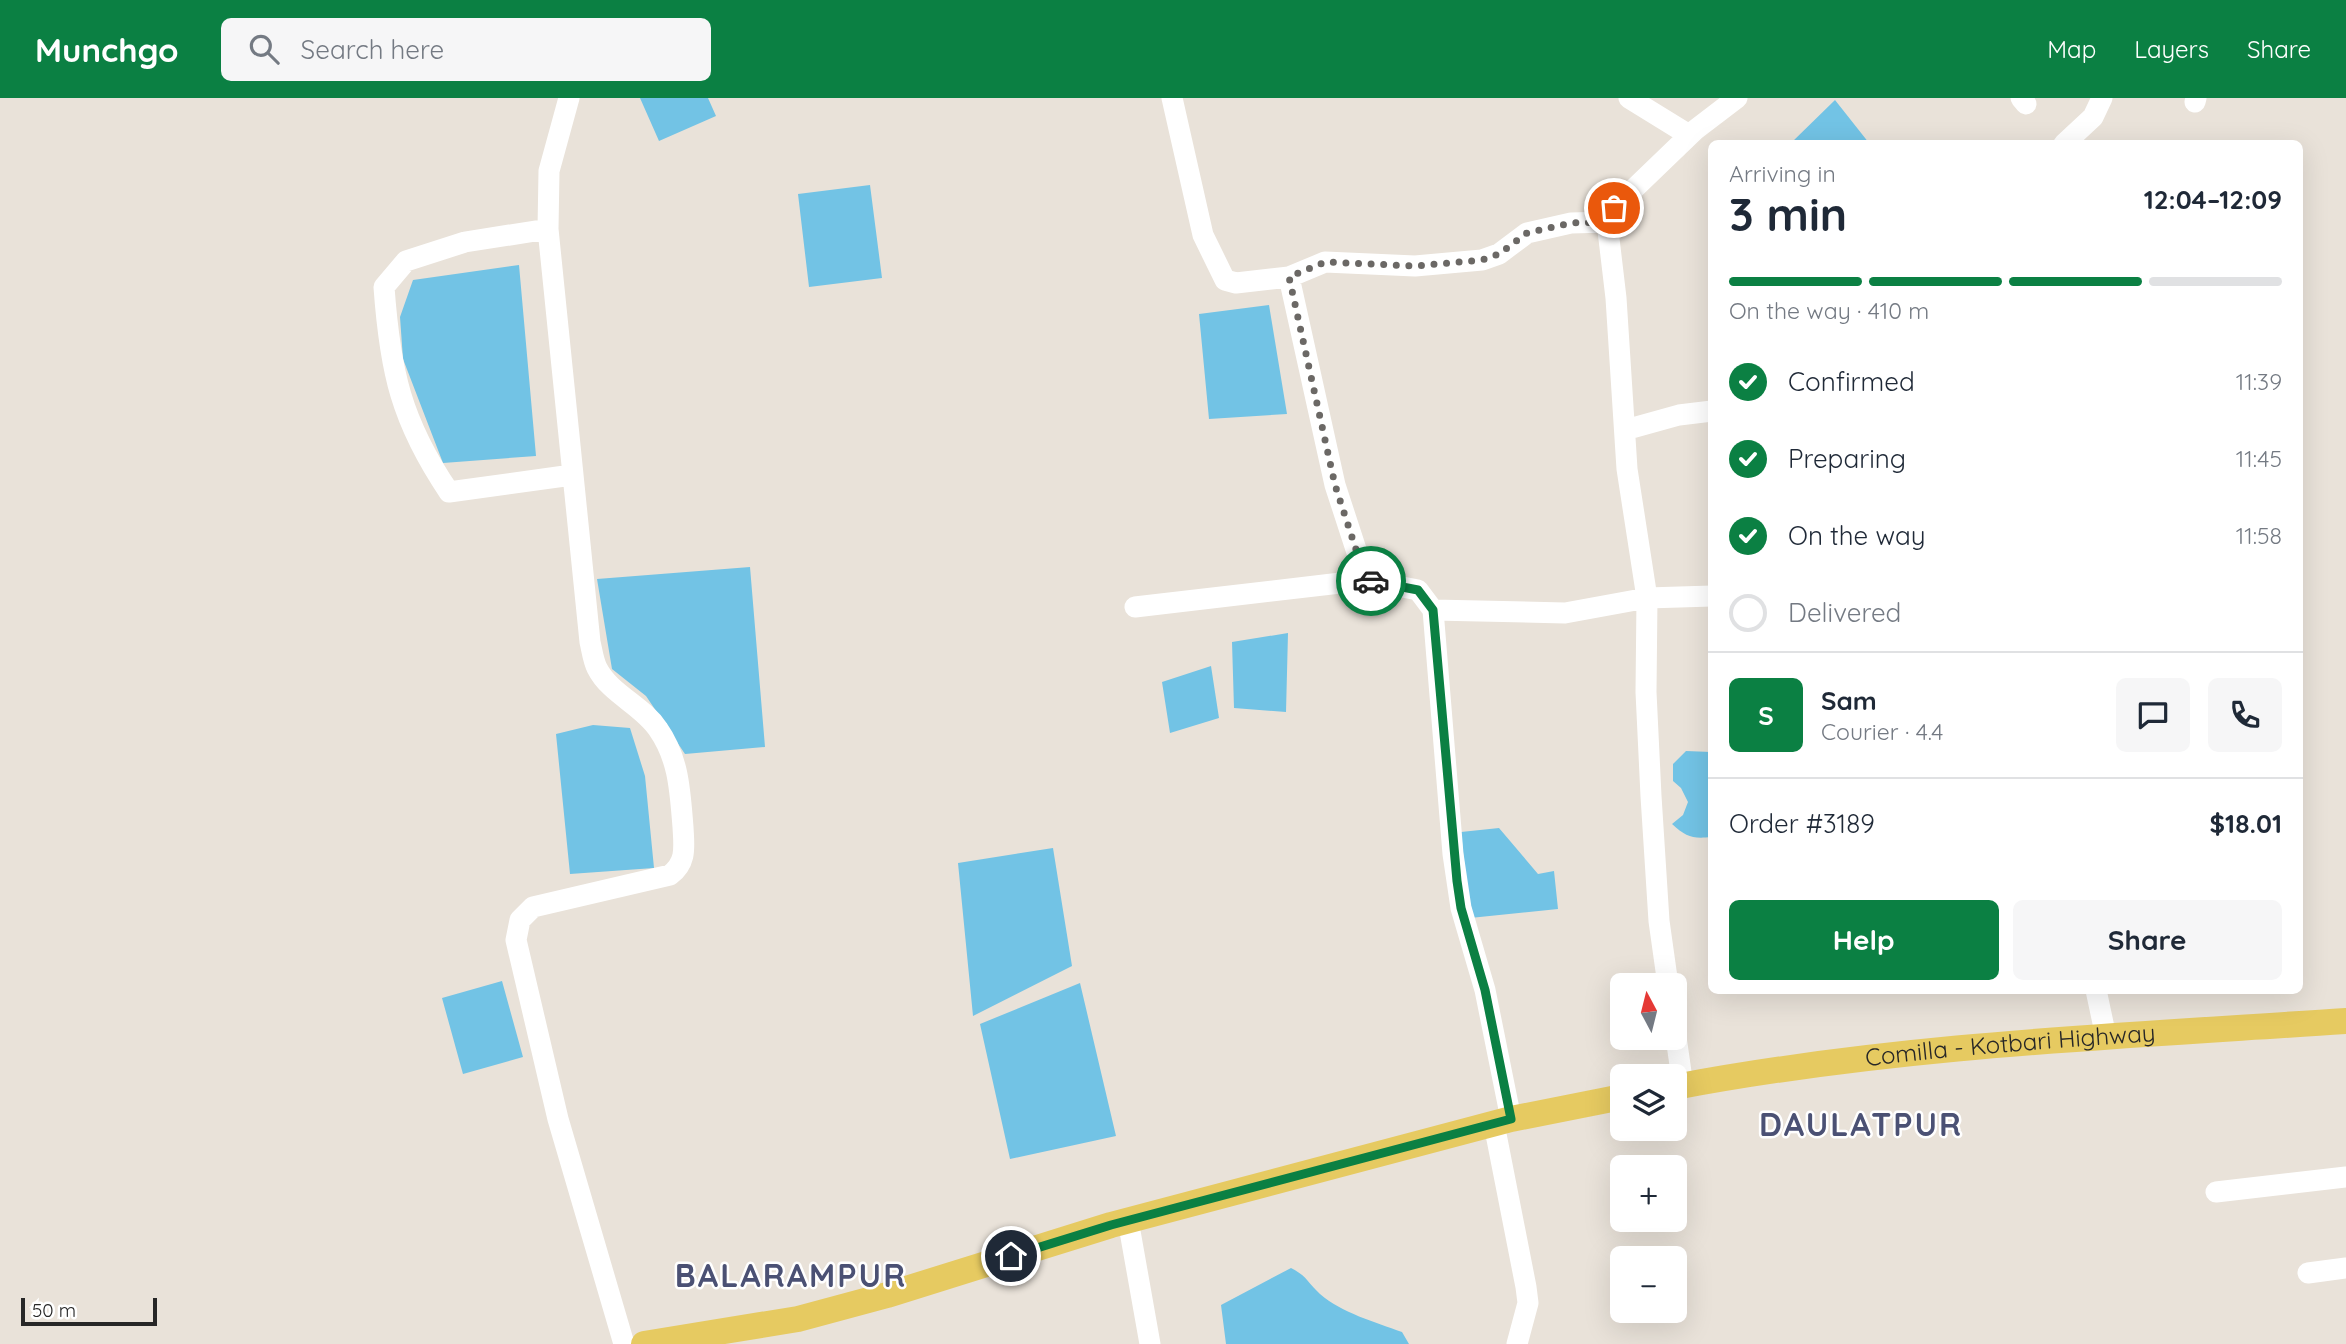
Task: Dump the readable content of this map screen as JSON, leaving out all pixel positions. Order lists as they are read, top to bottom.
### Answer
{
  "streets": {
    "main road": ["Comilla - Kotbari Highway"]
  },
  "districts": ["DAULATPUR", "BALARAMPUR"],
  "scale_bar": "50 m",
  "north": "top",
  "page": {
    "header": "Munchgo",
    "search": "Search here",
    "nav": ["Map", "Layers", "Share"],
    "heading": ["3 min", "Arriving in", "12:04–12:09"],
    "panel": [
      "Sam",
      "Courier · 4.4",
      "Order #3189",
      "$18.01"
    ],
    "bar": "On the way · 410 m",
    "list": [
      ["Confirmed", "11:39"],
      ["Preparing", "11:45"],
      ["On the way", "11:58"],
      "Delivered"
    ],
    "round": "S",
    "buttons": ["Help", "Share"],
    "map_buttons": ["+", "−"],
    "scale": "50 m"
  }
}
